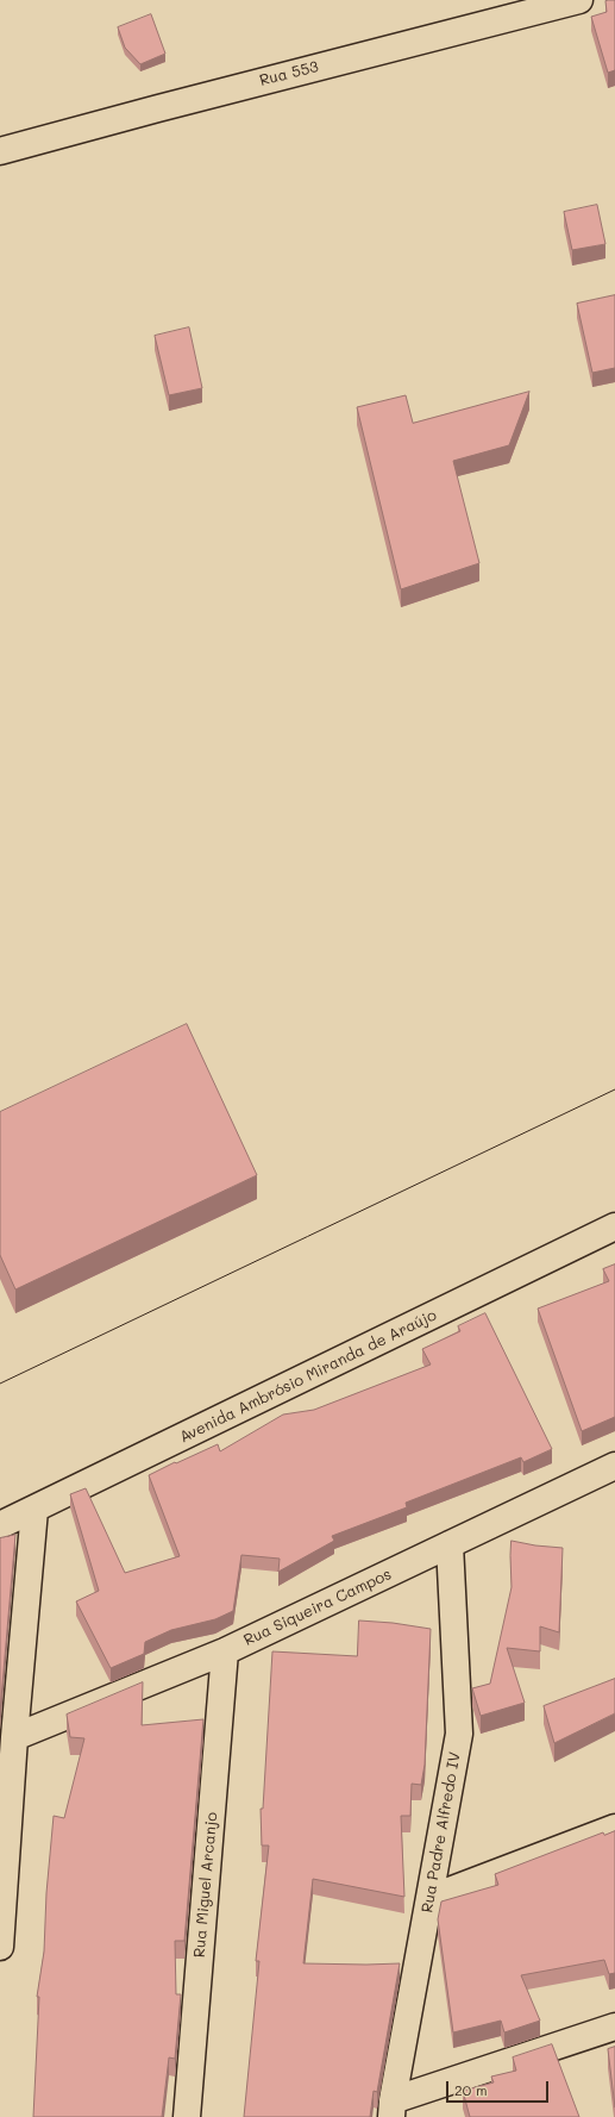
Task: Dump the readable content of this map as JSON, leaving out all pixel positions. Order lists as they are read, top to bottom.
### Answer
{
  "streets": {
    "street": [
      "Rua 553",
      "Avenida Ambrósio Miranda de Araújo",
      "Rua Siqueira Campos",
      "Rua Padre Alfredo IV",
      "Rua Miguel Arcanjo"
    ]
  },
  "crossings": [
    ["Rua Siqueira Campos", "Rua Padre Alfredo IV"],
    ["Rua Siqueira Campos", "Rua Miguel Arcanjo"]
  ],
  "scale_bar": "20 m"
}
